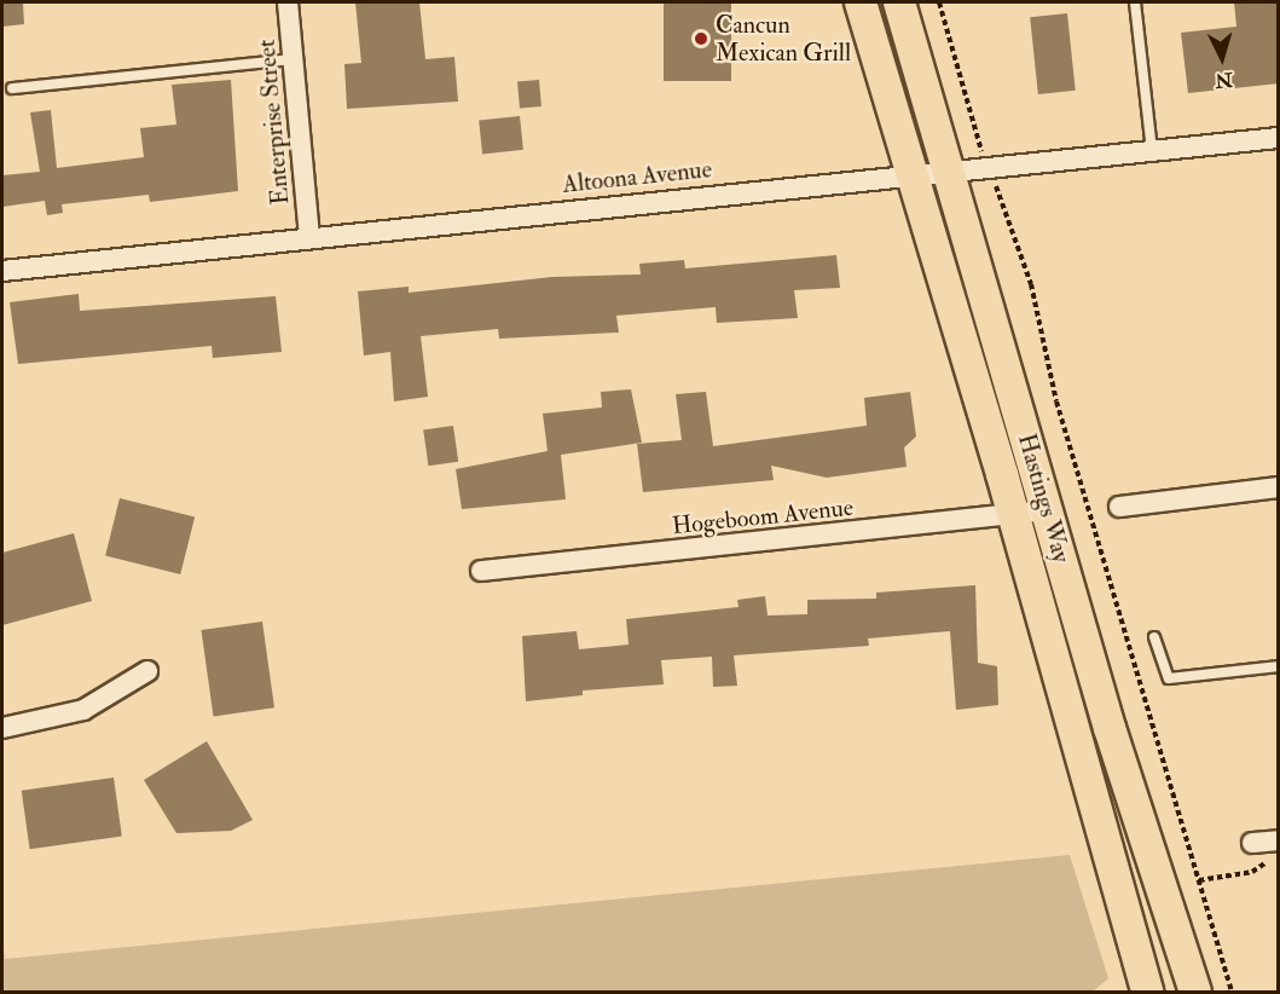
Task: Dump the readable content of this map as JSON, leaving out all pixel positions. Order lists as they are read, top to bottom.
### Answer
{
  "streets": {
    "main road": ["Hastings Way"],
    "street": ["Enterprise Street", "Altoona Avenue", "Hogeboom Avenue"]
  },
  "crossings": [
    ["Enterprise Street", "Altoona Avenue"],
    ["Altoona Avenue", "Hastings Way"],
    ["Hastings Way", "Hogeboom Avenue"]
  ],
  "places": ["Cancun Mexican Grill"],
  "north": "bottom"
}
